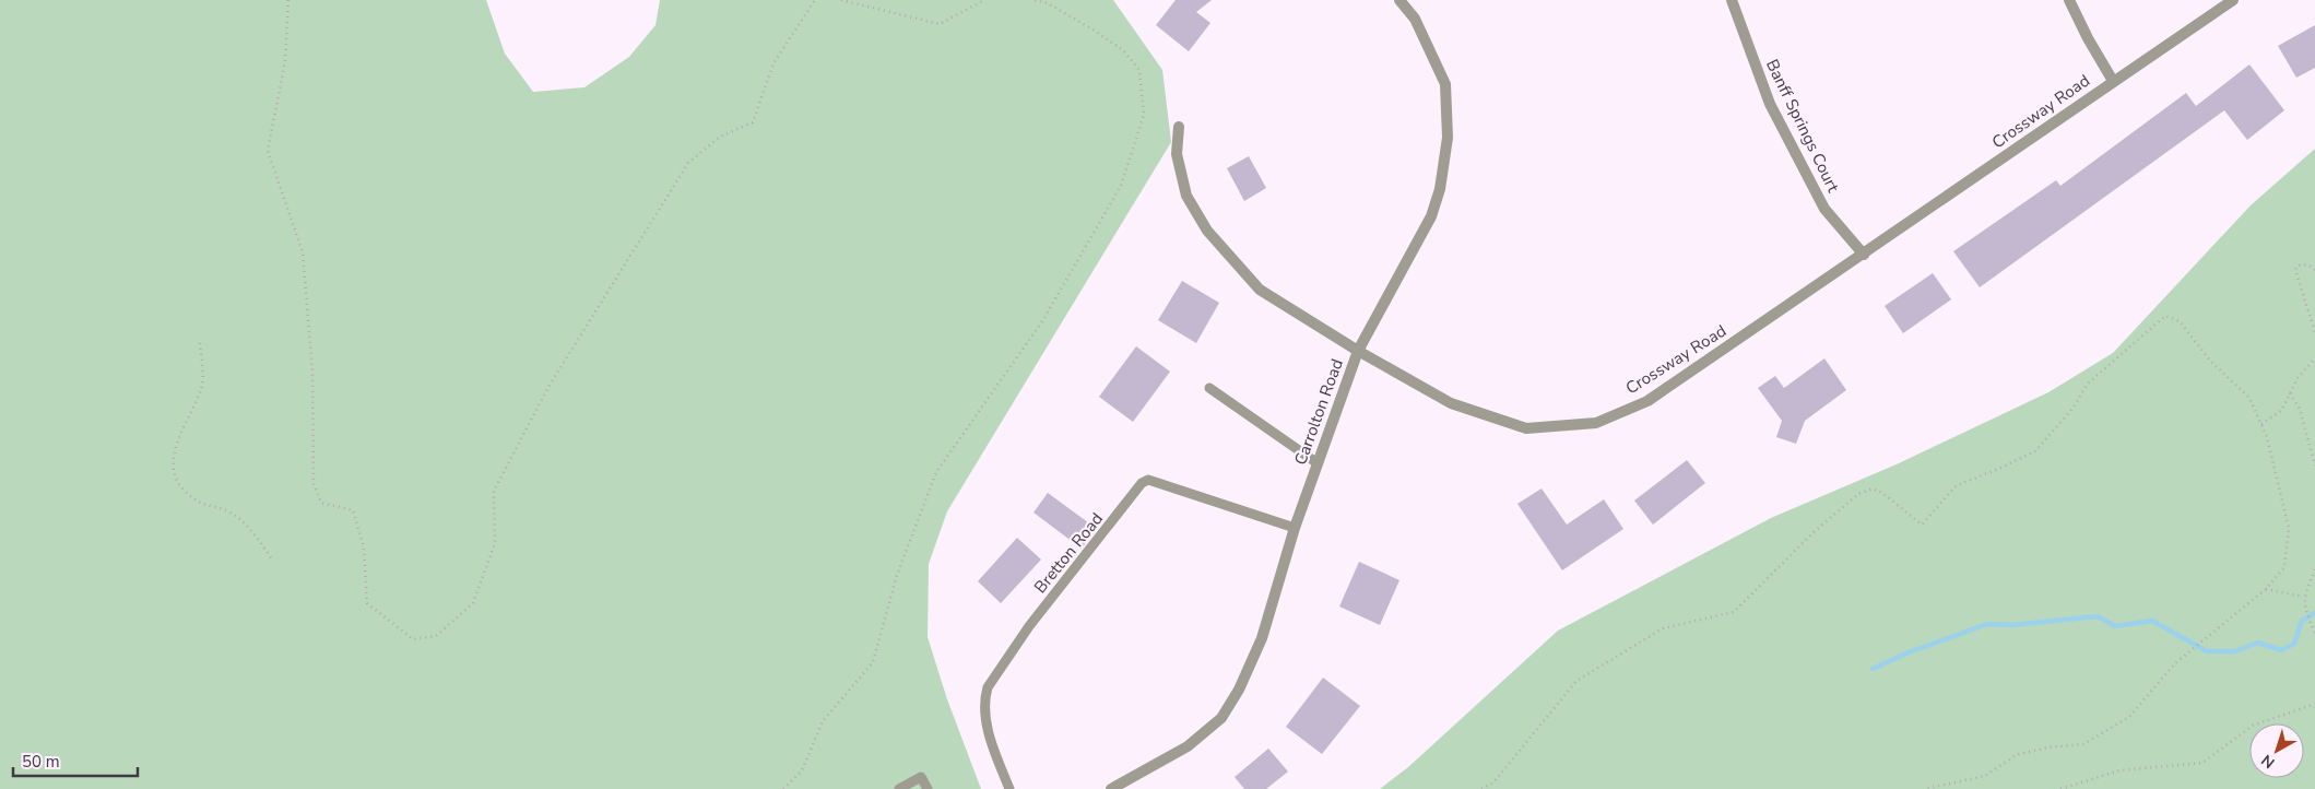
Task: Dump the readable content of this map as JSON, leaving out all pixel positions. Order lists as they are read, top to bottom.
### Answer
{
  "streets": {
    "street": ["Crossway Road", "Banff Springs Court", "Carrolton Road"],
    "lane": ["Bretton Road"]
  },
  "crossings": [
    ["Crossway Road", "Banff Springs Court"],
    ["Crossway Road", "Carrolton Road"],
    ["Carrolton Road", "Bretton Road"]
  ],
  "scale_bar": "50 m",
  "north": "bottom left"
}
